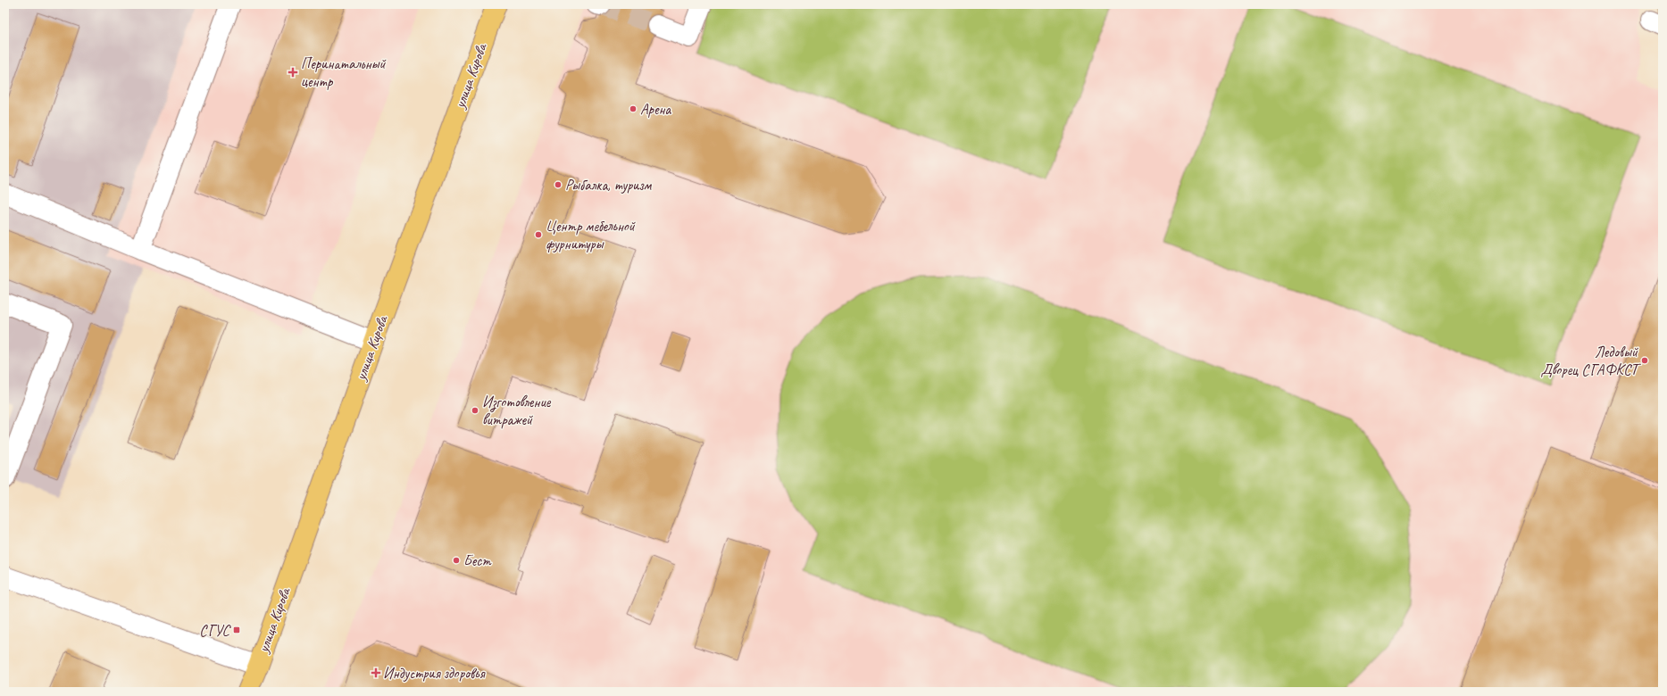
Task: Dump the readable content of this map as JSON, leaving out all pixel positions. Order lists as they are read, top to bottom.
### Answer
{
  "streets": {
    "main road": ["улица Кирова"]
  },
  "places": {
    "health": ["Перинатальный центр", "Индустрия здоровья"],
    "other": [
      "Арена",
      "Рыбалка, туризм",
      "Центр мебельной фурнитуры",
      "Ледовый Дворец СГАФКСТ",
      "Изготовление витражей",
      "Бест"
    ],
    "transit": ["СГУС"]
  }
}
